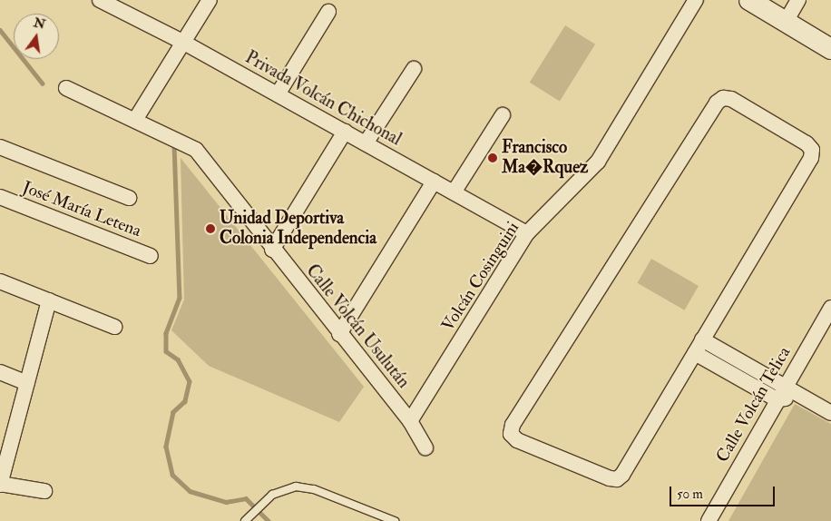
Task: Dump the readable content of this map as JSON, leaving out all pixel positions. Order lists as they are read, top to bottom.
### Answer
{
  "streets": {
    "street": [
      "Privada Volcán Chichonal",
      "José María Letena",
      "Volcán Cosinguini",
      "Calle Volcán Usulután",
      "Calle Volcán Telica"
    ]
  },
  "crossings": [
    ["Privada Volcán Chichonal", "Volcán Cosinguini"],
    ["Volcán Cosinguini", "Calle Volcán Usulután"]
  ],
  "places": ["Francisco Ma�Rquez", "Unidad Deportiva Colonia Independencia"],
  "scale_bar": "50 m",
  "north": "top"
}
